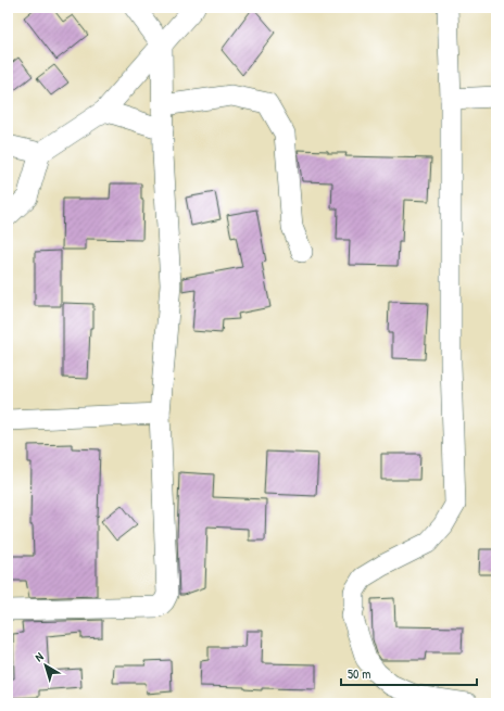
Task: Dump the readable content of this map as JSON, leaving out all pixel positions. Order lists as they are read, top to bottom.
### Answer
{
  "scale_bar": "50 m",
  "north": "top left"
}
